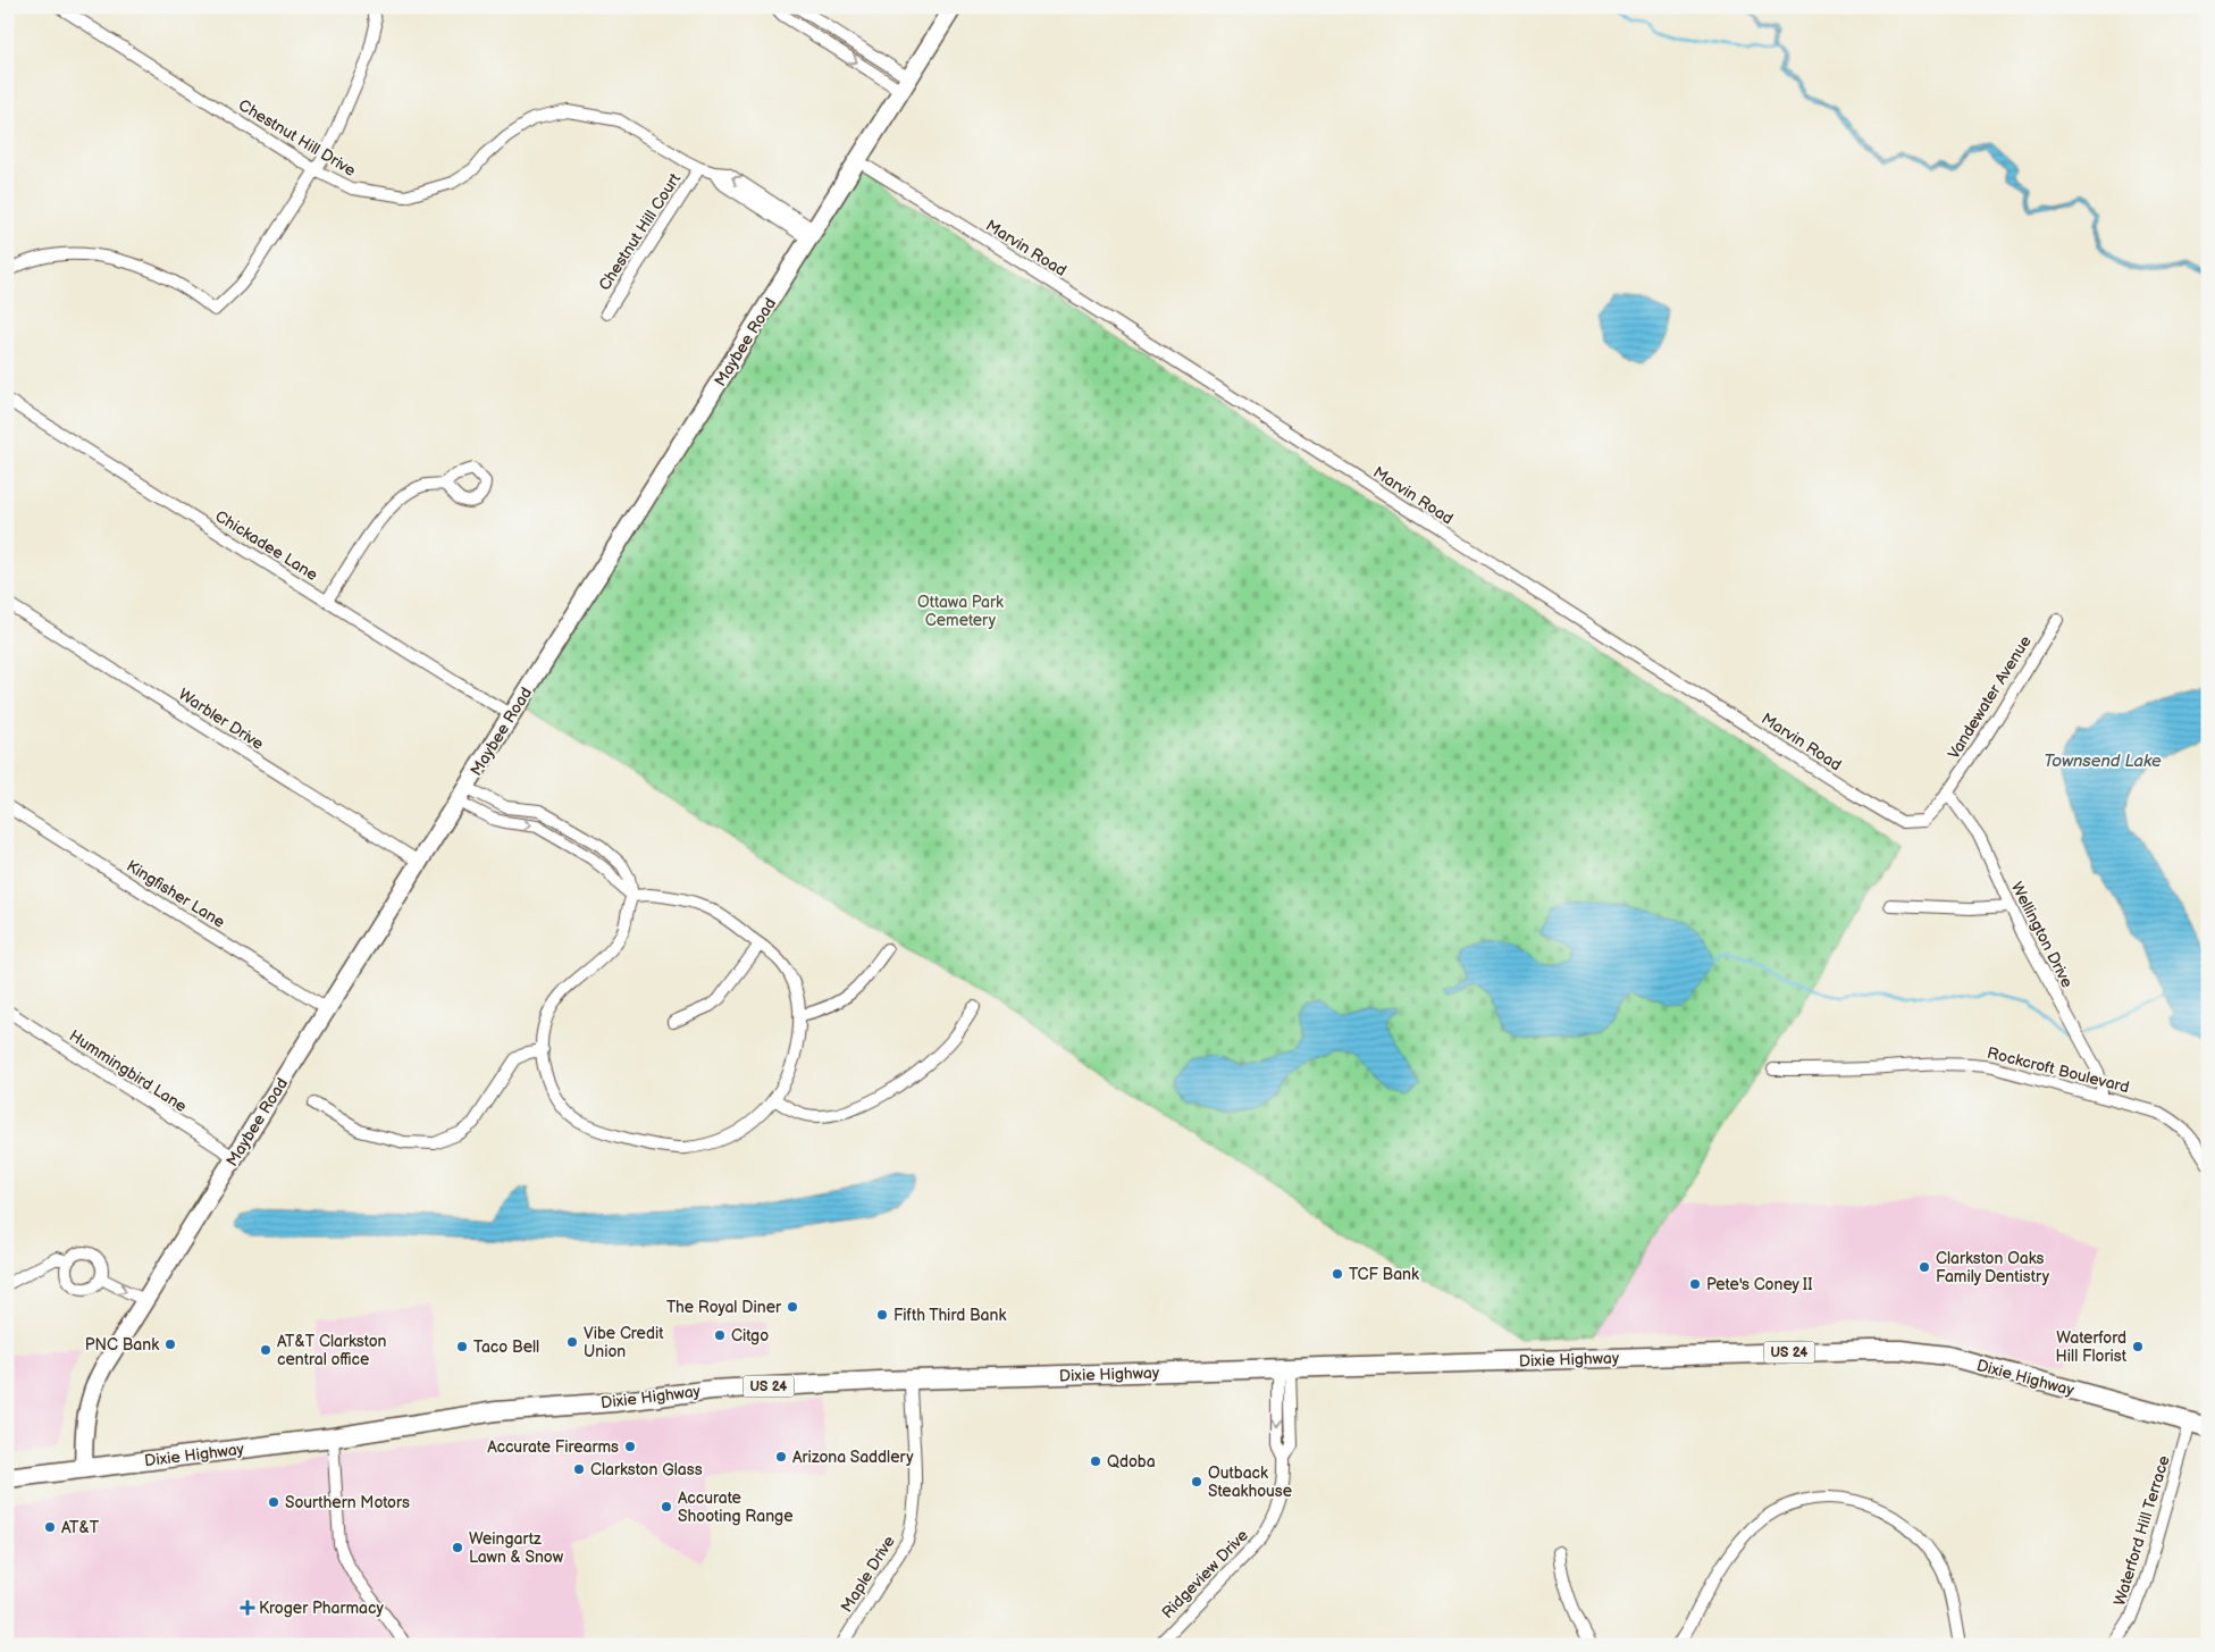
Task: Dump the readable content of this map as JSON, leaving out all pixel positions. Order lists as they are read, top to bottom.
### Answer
{
  "streets": {
    "main road": ["Maybee Road", "US 24", "Dixie Highway"],
    "street": [
      "Chestnut Hill Drive",
      "Chestnut Hill Court",
      "Marvin Road",
      "Chickadee Lane",
      "Vandewater Avenue",
      "Warbler Drive",
      "Kingfisher Lane",
      "Wellington Drive",
      "Rockcroft Boulevard",
      "Hummingbird Lane",
      "Waterford Hill Terrace",
      "Maple Drive",
      "Ridgeview Drive"
    ]
  },
  "crossings": [
    ["Chestnut Hill Drive", "Chestnut Hill Court"],
    ["Chestnut Hill Drive", "Maybee Road"],
    ["Marvin Road", "Maybee Road"],
    ["Marvin Road", "Vandewater Avenue"],
    ["Marvin Road", "Wellington Drive"],
    ["Maybee Road", "Chickadee Lane"],
    ["Maybee Road", "Warbler Drive"],
    ["Maybee Road", "Kingfisher Lane"],
    ["Maybee Road", "Hummingbird Lane"],
    ["Maybee Road", "Dixie Highway"],
    ["Vandewater Avenue", "Wellington Drive"],
    ["Wellington Drive", "Rockcroft Boulevard"],
    ["Dixie Highway", "Waterford Hill Terrace"],
    ["Dixie Highway", "Maple Drive"],
    ["Dixie Highway", "Ridgeview Drive"]
  ],
  "water": ["Townsend Lake"],
  "parks": ["Ottawa Park Cemetery"],
  "places": {
    "other": [
      "Clarkston Oaks Family Dentistry",
      "TCF Bank",
      "Pete's Coney II",
      "The Royal Diner",
      "Fifth Third Bank",
      "Citgo",
      "Vibe Credit Union",
      "PNC Bank",
      "Taco Bell",
      "Waterford Hill Florist",
      "AT&T Clarkston central office",
      "Accurate Firearms",
      "Arizona Saddlery",
      "Qdoba",
      "Clarkston Glass",
      "Outback Steakhouse",
      "Sourthern Motors",
      "Accurate Shooting Range",
      "AT&T",
      "Weingartz Lawn & Snow"
    ],
    "health": ["Kroger Pharmacy"]
  }
}
